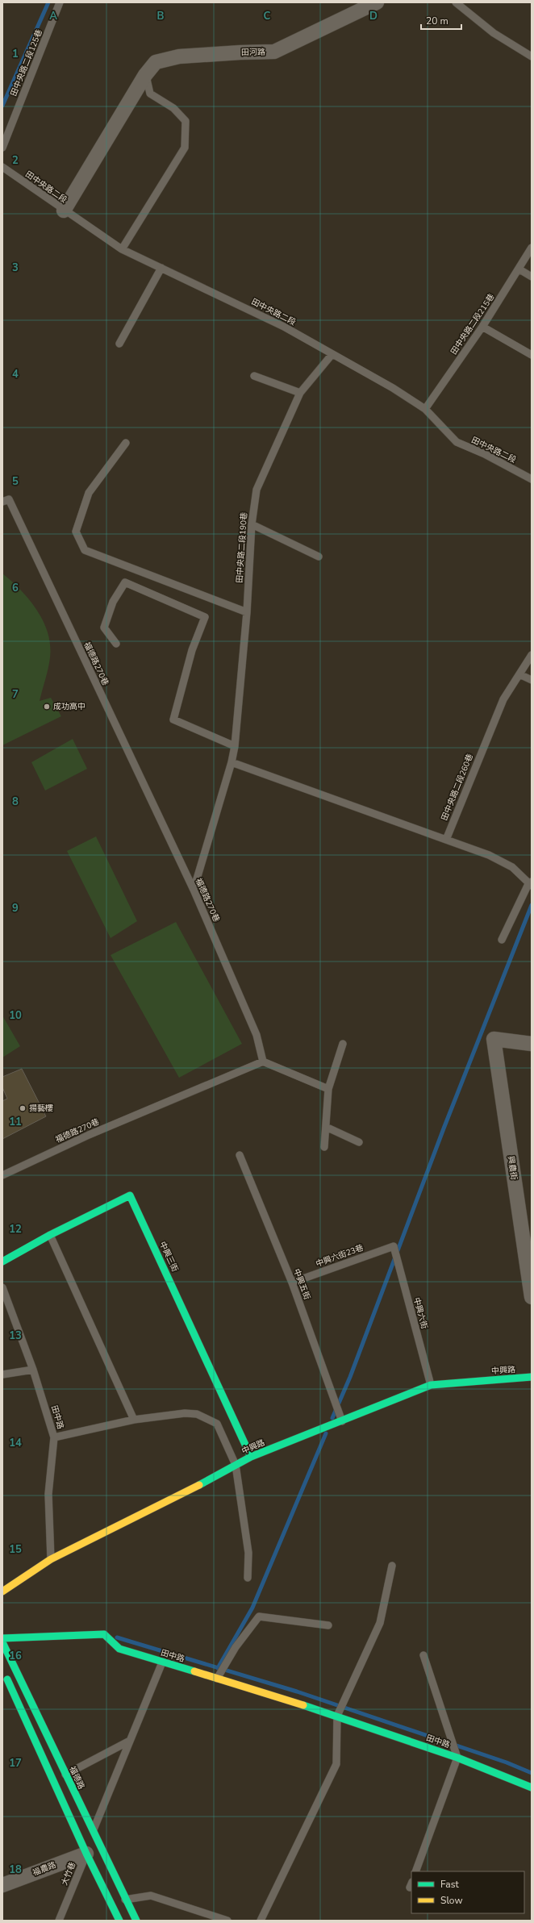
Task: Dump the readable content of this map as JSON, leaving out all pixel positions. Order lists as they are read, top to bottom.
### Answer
{
  "streets": {
    "street": [
      "田河路",
      "興農街",
      "中興三街",
      "中興路",
      "田中路",
      "福德路",
      "福農路"
    ],
    "lane": [
      "田中央路二段125巷",
      "田中央路二段",
      "田中央路二段215巷",
      "田中央路二段190巷",
      "福德路270巷",
      "田中央路二段260巷",
      "中興六街23巷",
      "中興五街",
      "中興六街",
      "大竹巷"
    ]
  },
  "crossings": [
    ["田河路", "田中央路二段"],
    ["田中央路二段", "田中央路二段215巷"],
    ["田中央路二段", "田中央路二段190巷"],
    ["田中央路二段190巷", "福德路270巷"],
    ["中興六街23巷", "中興五街"],
    ["中興六街23巷", "中興六街"],
    ["中興三街", "中興路"],
    ["中興五街", "中興路"],
    ["中興六街", "中興路"],
    ["中興路", "田中路"],
    ["田中路", "大竹巷"],
    ["福德路", "大竹巷"],
    ["福農路", "大竹巷"]
  ],
  "places": ["成功高中", "揚藝樓"],
  "legend": ["Fast", "Slow"],
  "scale_bar": "20 m",
  "grid": {
    "columns": [
      "A",
      "B",
      "C",
      "D"
    ],
    "rows": [
      "1",
      "2",
      "3",
      "4",
      "5",
      "6",
      "7",
      "8",
      "9",
      "10",
      "11",
      "12",
      "13",
      "14",
      "15",
      "16",
      "17",
      "18"
    ]
  }
}
